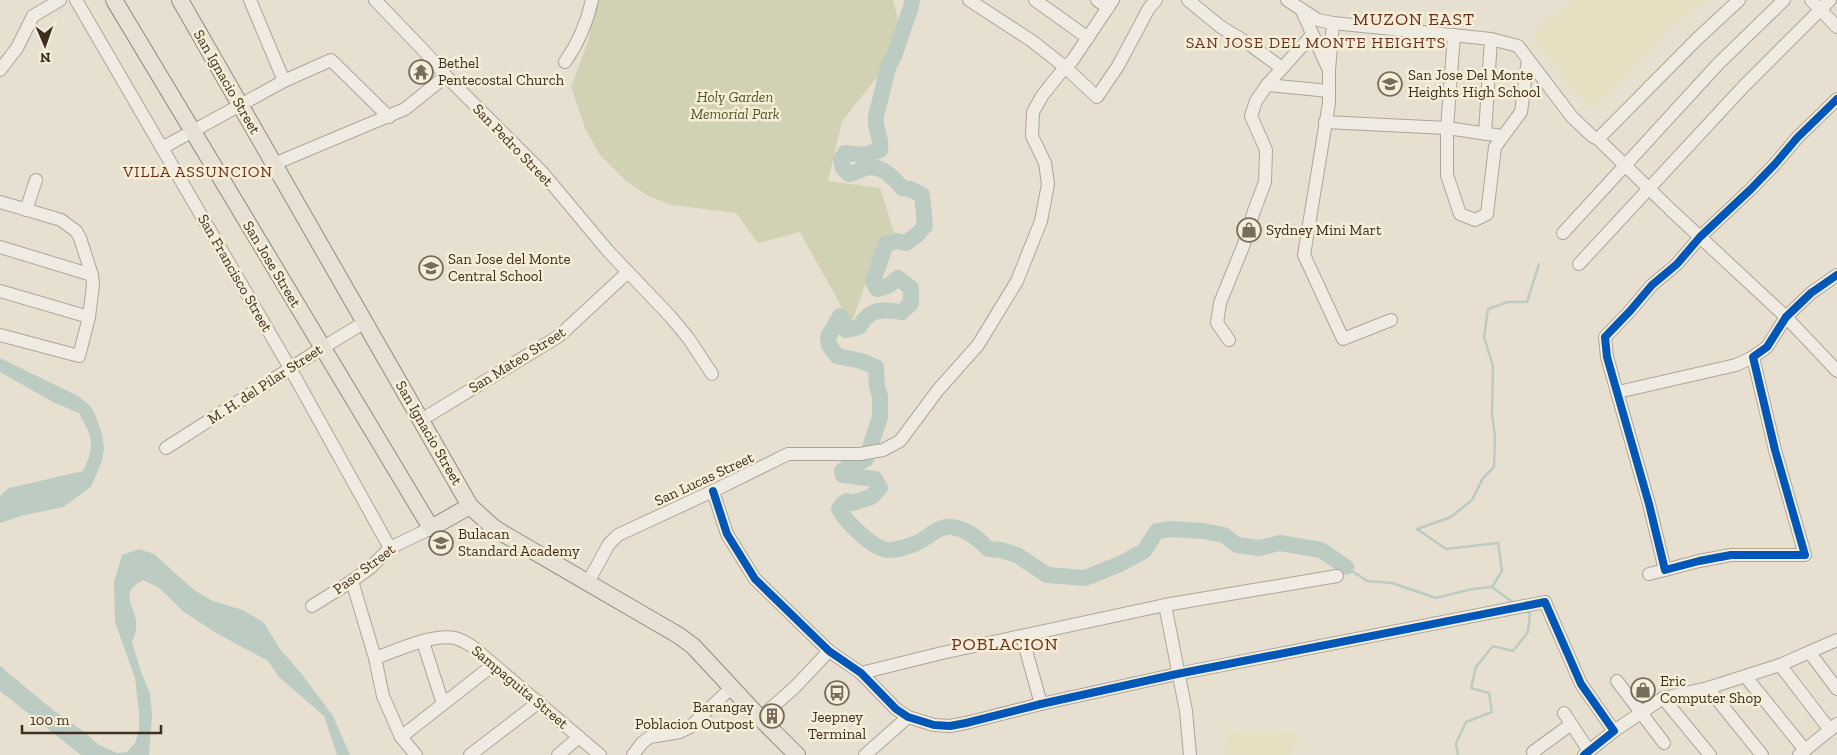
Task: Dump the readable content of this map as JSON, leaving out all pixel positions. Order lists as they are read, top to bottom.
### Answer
{
  "streets": {
    "main road": ["San Ignacio Street", "San Jose Street", "Paso Street"],
    "street": [
      "San Pedro Street",
      "San Francisco Street",
      "San Mateo Street",
      "M. H. del Pilar Street",
      "San Lucas Street",
      "Sampaguita Street"
    ]
  },
  "crossings": [
    ["San Ignacio Street", "San Mateo Street"],
    ["San Ignacio Street", "M. H. del Pilar Street"],
    ["San Ignacio Street", "San Lucas Street"],
    ["San Ignacio Street", "Paso Street"],
    ["San Pedro Street", "San Mateo Street"],
    ["San Jose Street", "M. H. del Pilar Street"],
    ["San Jose Street", "Paso Street"],
    ["San Francisco Street", "M. H. del Pilar Street"],
    ["San Francisco Street", "Paso Street"]
  ],
  "districts": [
    "MUZON EAST",
    "SAN JOSE DEL MONTE HEIGHTS",
    "VILLA ASSUNCION",
    "POBLACION"
  ],
  "parks": ["Holy Garden Memorial Park"],
  "places": {
    "temple": ["Bethel Pentecostal Church"],
    "school or university": ["San Jose Del Monte Heights High School", "San Jose del Monte Central School", "Bulacan Standard Academy"],
    "shop": ["Sydney Mini Mart", "Eric Computer Shop"],
    "bus stop": ["Jeepney Terminal"],
    "building": ["Barangay Poblacion Outpost"]
  },
  "scale_bar": "100 m",
  "north": "bottom"
}
